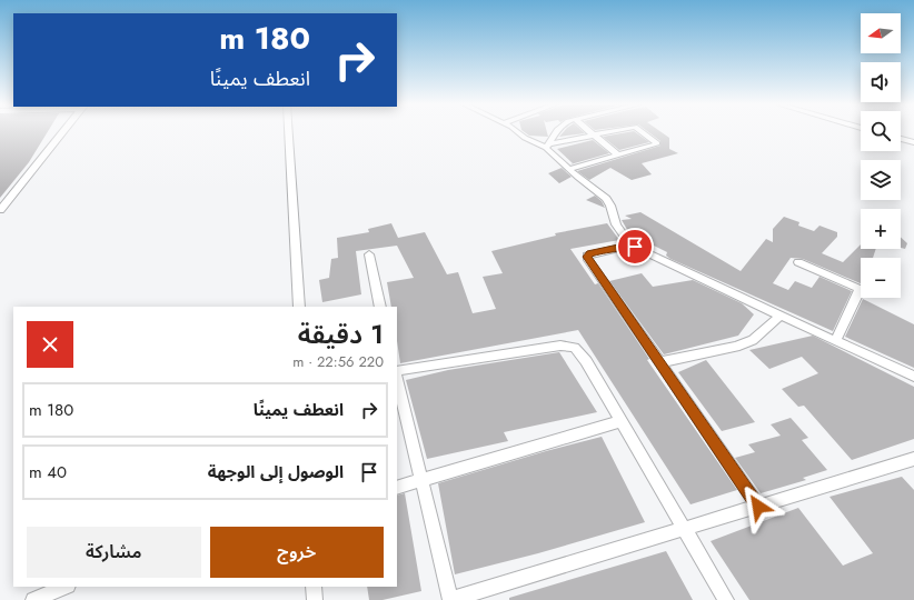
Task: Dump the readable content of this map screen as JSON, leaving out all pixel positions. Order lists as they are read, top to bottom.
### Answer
{
  "north": "left",
  "page": {
    "map_buttons": ["+", "−"],
    "turn": ["180 m", "انعطف يمينًا"],
    "heading": ["1 دقيقة", "220 m · 22:56"],
    "list": [
      {
        "name": "انعطف يمينًا",
        "value": "180 m"
      },
      {
        "name": "الوصول إلى الوجهة",
        "value": "40 m"
      }
    ],
    "buttons": ["خروج", "مشاركة"]
  }
}
